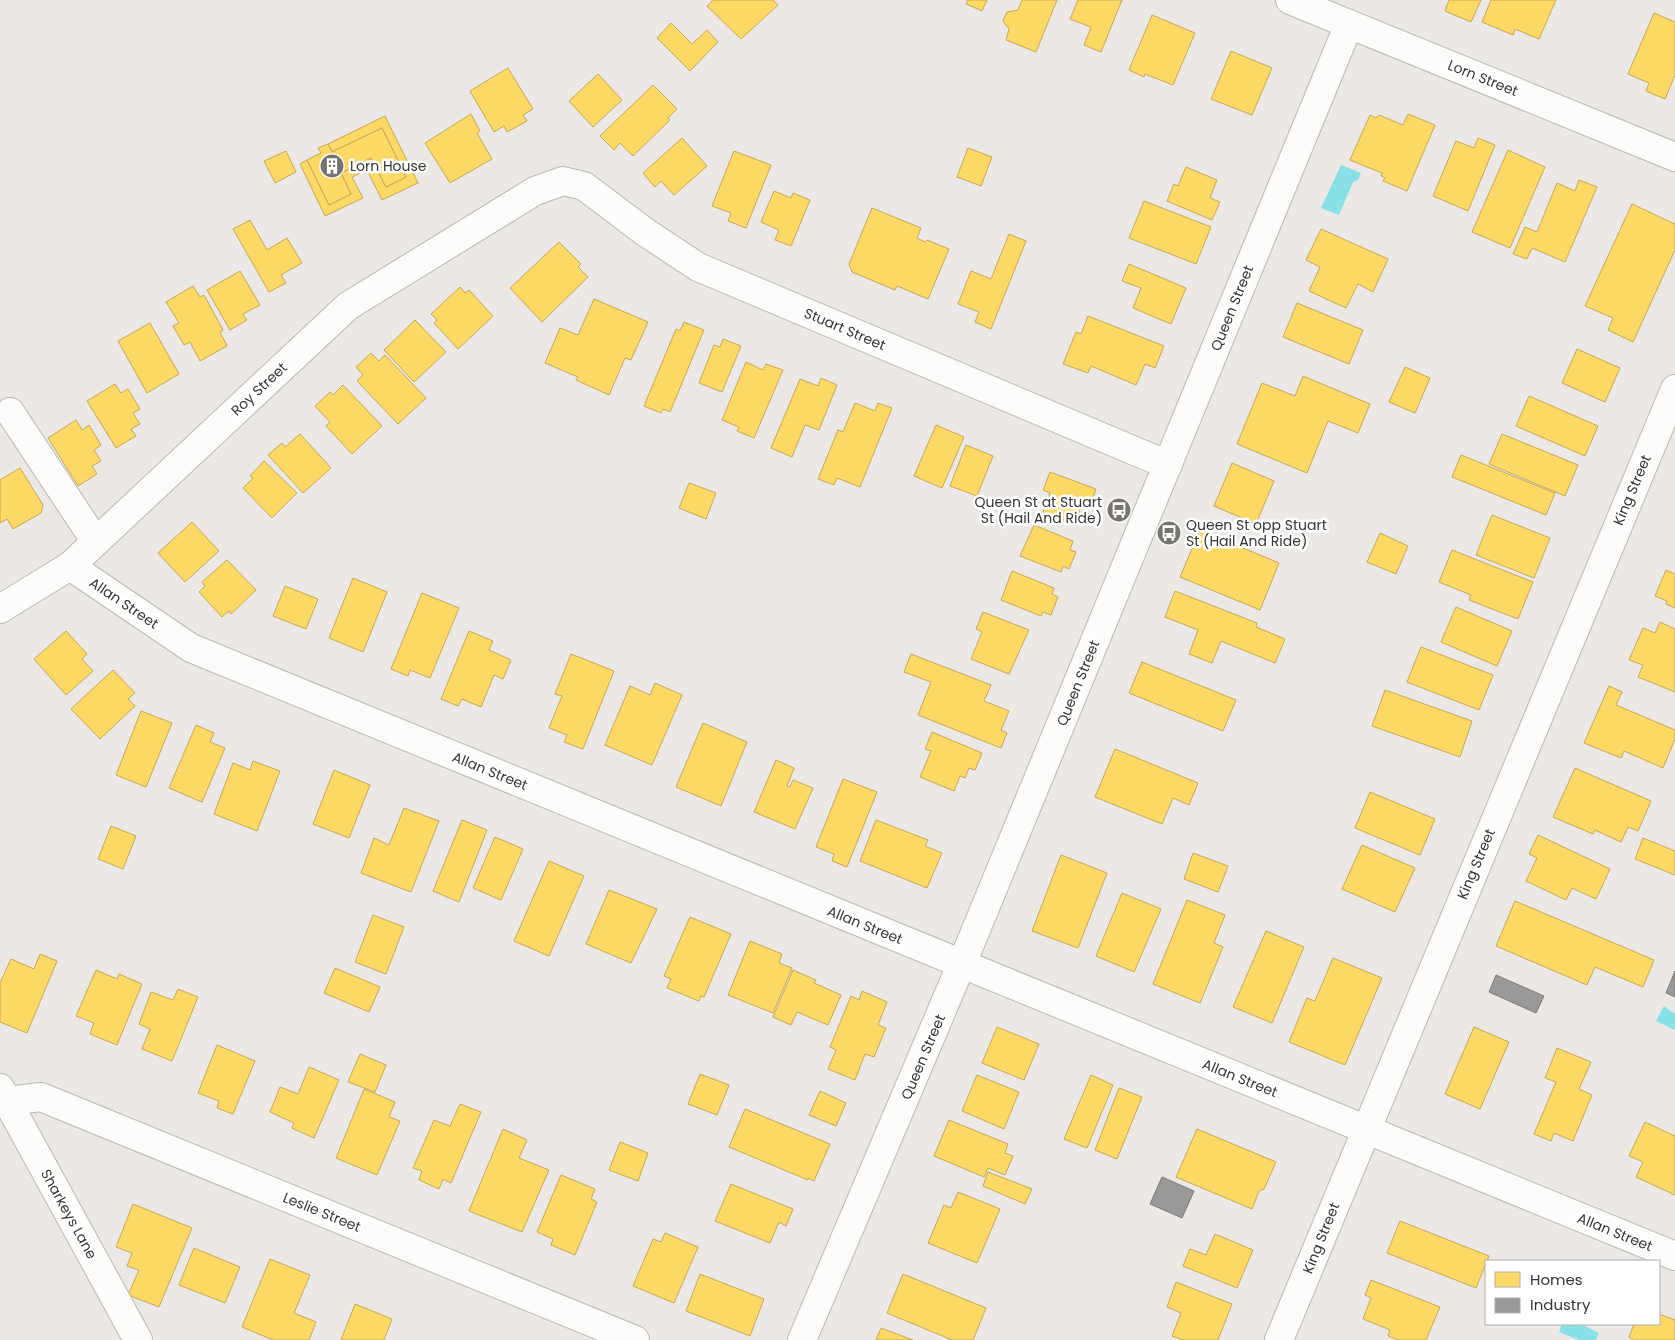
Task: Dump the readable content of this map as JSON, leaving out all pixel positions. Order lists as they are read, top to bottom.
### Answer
{
  "streets": {
    "street": [
      "Lorn Street",
      "Queen Street",
      "Stuart Street",
      "Roy Street",
      "King Street",
      "Allan Street",
      "Leslie Street",
      "Sharkeys Lane"
    ]
  },
  "crossings": [
    ["Lorn Street", "Queen Street"],
    ["Queen Street", "Stuart Street"],
    ["Queen Street", "Allan Street"],
    ["Stuart Street", "Roy Street"],
    ["Roy Street", "Allan Street"],
    ["King Street", "Allan Street"],
    ["Leslie Street", "Sharkeys Lane"]
  ],
  "places": {
    "building": ["Lorn House"],
    "bus stop": ["Queen St at Stuart St (Hail And Ride)", "Queen St opp Stuart St (Hail And Ride)"]
  },
  "legend": ["Homes", "Industry"]
}
